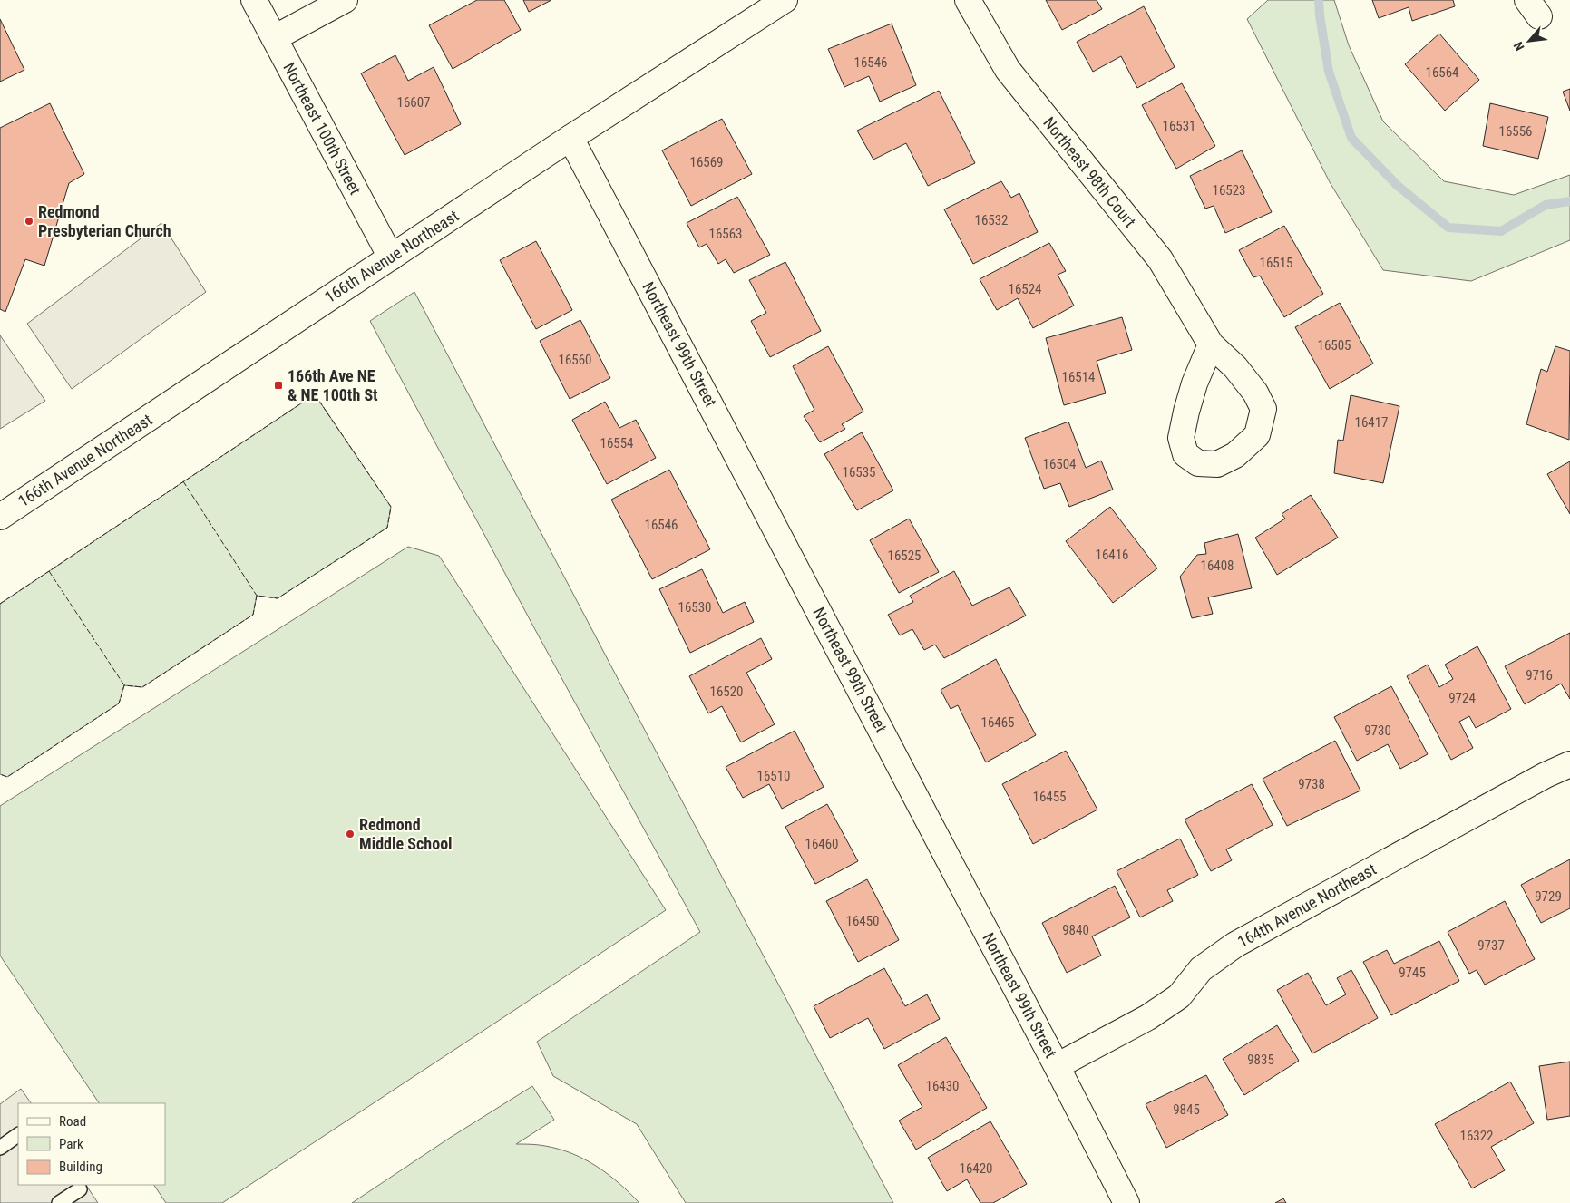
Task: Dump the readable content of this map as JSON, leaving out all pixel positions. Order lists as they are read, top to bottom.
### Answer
{
  "streets": {
    "street": [
      "Northeast 100th Street",
      "Northeast 98th Court",
      "166th Avenue Northeast",
      "Northeast 99th Street",
      "164th Avenue Northeast"
    ]
  },
  "crossings": [
    ["Northeast 100th Street", "166th Avenue Northeast"],
    ["166th Avenue Northeast", "Northeast 99th Street"],
    ["Northeast 99th Street", "164th Avenue Northeast"]
  ],
  "places": {
    "other": ["Redmond Presbyterian Church", "Redmond Middle School"],
    "transit": ["166th Ave NE & NE 100th St"]
  },
  "house_numbers": [
    "16546",
    "16564",
    "16607",
    "16531",
    "16556",
    "16569",
    "16523",
    "16532",
    "16563",
    "16515",
    "16524",
    "16505",
    "16560",
    "16514",
    "16417",
    "16554",
    "16504",
    "16535",
    "16546",
    "16416",
    "16525",
    "16408",
    "16530",
    "9716",
    "16520",
    "9724",
    "16465",
    "9730",
    "16510",
    "9738",
    "16455",
    "16460",
    "9729",
    "16450",
    "9840",
    "9737",
    "9745",
    "9835",
    "16430",
    "9845",
    "16322",
    "16420"
  ],
  "legend": ["Road", "Park", "Building"],
  "north": "bottom left"
}
